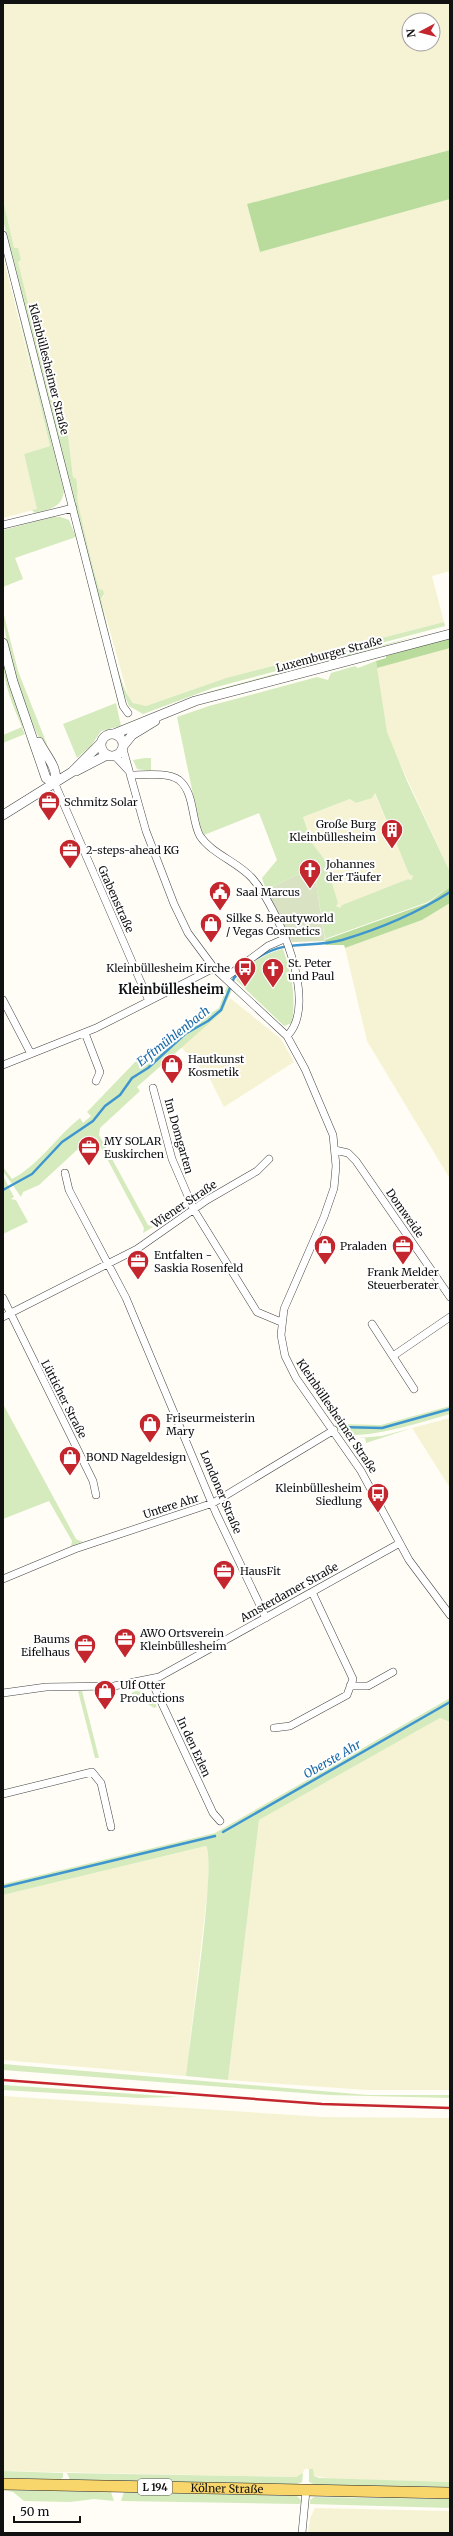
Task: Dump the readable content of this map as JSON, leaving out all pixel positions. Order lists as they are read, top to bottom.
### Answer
{
  "streets": {
    "main road": ["L 194", "Kölner Straße"],
    "street": [
      "Kleinbüllesheimer Straße",
      "Luxemburger Straße",
      "Grabenstraße",
      "Im Domgarten",
      "Wiener Straße",
      "Domweide",
      "Lütticher Straße",
      "Londoner Straße",
      "Untere Ahr",
      "Amsterdamer Straße",
      "In den Erlen"
    ]
  },
  "crossings": [
    ["Kleinbüllesheimer Straße", "Luxemburger Straße"],
    ["Kleinbüllesheimer Straße", "Im Domgarten"],
    ["Kleinbüllesheimer Straße", "Domweide"],
    ["Kleinbüllesheimer Straße", "Untere Ahr"],
    ["Kleinbüllesheimer Straße", "Amsterdamer Straße"],
    ["Im Domgarten", "Wiener Straße"],
    ["Wiener Straße", "Lütticher Straße"],
    ["Wiener Straße", "Londoner Straße"],
    ["Londoner Straße", "Untere Ahr"],
    ["Londoner Straße", "Amsterdamer Straße"],
    ["Amsterdamer Straße", "In den Erlen"]
  ],
  "districts": ["Kleinbüllesheim"],
  "water": ["Erftmühlenbach", "Oberste Ahr"],
  "places": {
    "office": [
      "Schmitz Solar",
      "2-steps-ahead KG",
      "MY SOLAR Euskirchen",
      "Frank Melder Steuerberater",
      "Entfalten - Saskia Rosenfeld",
      "HausFit",
      "AWO Ortsverein Kleinbüllesheim",
      "Baums Eifelhaus"
    ],
    "building": ["Große Burg Kleinbüllesheim"],
    "church": ["Johannes der Täufer", "St. Peter und Paul"],
    "public building": ["Saal Marcus"],
    "shop": [
      "Silke S. Beautyworld / Vegas Cosmetics",
      "Hautkunst Kosmetik",
      "Praladen",
      "Friseurmeisterin Mary",
      "BOND Nageldesign",
      "Ulf Otter Productions"
    ],
    "bus stop": ["Kleinbüllesheim Kirche", "Kleinbüllesheim Siedlung"]
  },
  "scale_bar": "50 m",
  "north": "left"
}
